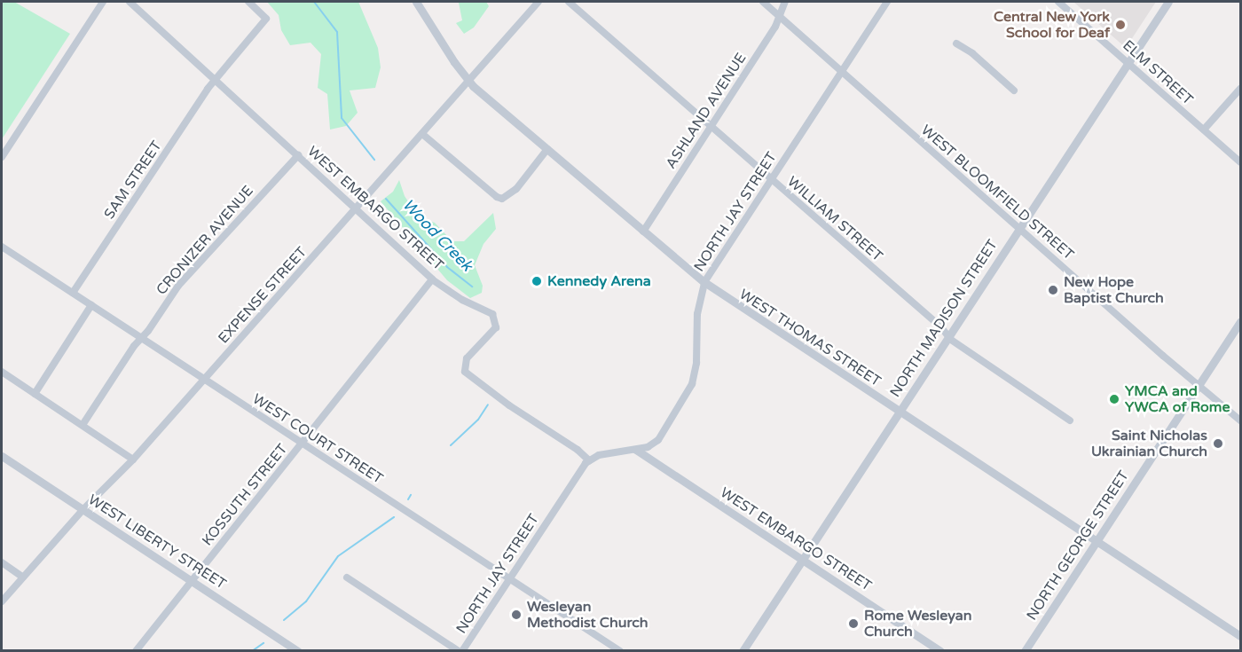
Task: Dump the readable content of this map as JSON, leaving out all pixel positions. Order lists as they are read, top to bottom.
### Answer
{
  "streets": {
    "street": [
      "ELM STREET",
      "ASHLAND AVENUE",
      "SAM STREET",
      "WEST BLOOMFIELD STREET",
      "WEST EMBARGO STREET",
      "NORTH JAY STREET",
      "WILLIAM STREET",
      "CRONIZER AVENUE",
      "EXPENSE STREET",
      "NORTH MADISON STREET",
      "WEST THOMAS STREET",
      "WEST COURT STREET",
      "KOSSUTH STREET",
      "WEST LIBERTY STREET",
      "NORTH GEORGE STREET"
    ]
  },
  "crossings": [
    ["ELM STREET", "NORTH MADISON STREET"],
    ["ASHLAND AVENUE", "WEST BLOOMFIELD STREET"],
    ["ASHLAND AVENUE", "WILLIAM STREET"],
    ["ASHLAND AVENUE", "WEST THOMAS STREET"],
    ["SAM STREET", "WEST EMBARGO STREET"],
    ["SAM STREET", "WEST COURT STREET"],
    ["WEST BLOOMFIELD STREET", "NORTH JAY STREET"],
    ["WEST BLOOMFIELD STREET", "NORTH MADISON STREET"],
    ["WEST BLOOMFIELD STREET", "NORTH GEORGE STREET"],
    ["WEST EMBARGO STREET", "NORTH JAY STREET"],
    ["WEST EMBARGO STREET", "CRONIZER AVENUE"],
    ["WEST EMBARGO STREET", "EXPENSE STREET"],
    ["WEST EMBARGO STREET", "NORTH MADISON STREET"],
    ["WEST EMBARGO STREET", "KOSSUTH STREET"],
    ["NORTH JAY STREET", "WILLIAM STREET"],
    ["NORTH JAY STREET", "WEST THOMAS STREET"],
    ["NORTH JAY STREET", "WEST COURT STREET"],
    ["WILLIAM STREET", "NORTH MADISON STREET"],
    ["CRONIZER AVENUE", "WEST COURT STREET"],
    ["EXPENSE STREET", "WEST THOMAS STREET"],
    ["EXPENSE STREET", "WEST COURT STREET"],
    ["EXPENSE STREET", "WEST LIBERTY STREET"],
    ["NORTH MADISON STREET", "WEST THOMAS STREET"],
    ["WEST THOMAS STREET", "NORTH GEORGE STREET"],
    ["WEST COURT STREET", "KOSSUTH STREET"],
    ["KOSSUTH STREET", "WEST LIBERTY STREET"]
  ],
  "water": ["Wood Creek"],
  "places": [
    "Central New York School for Deaf",
    "Kennedy Arena",
    "New Hope Baptist Church",
    "YMCA and YWCA of Rome",
    "Saint Nicholas Ukrainian Church",
    "Wesleyan Methodist Church",
    "Rome Wesleyan Church"
  ]
}
